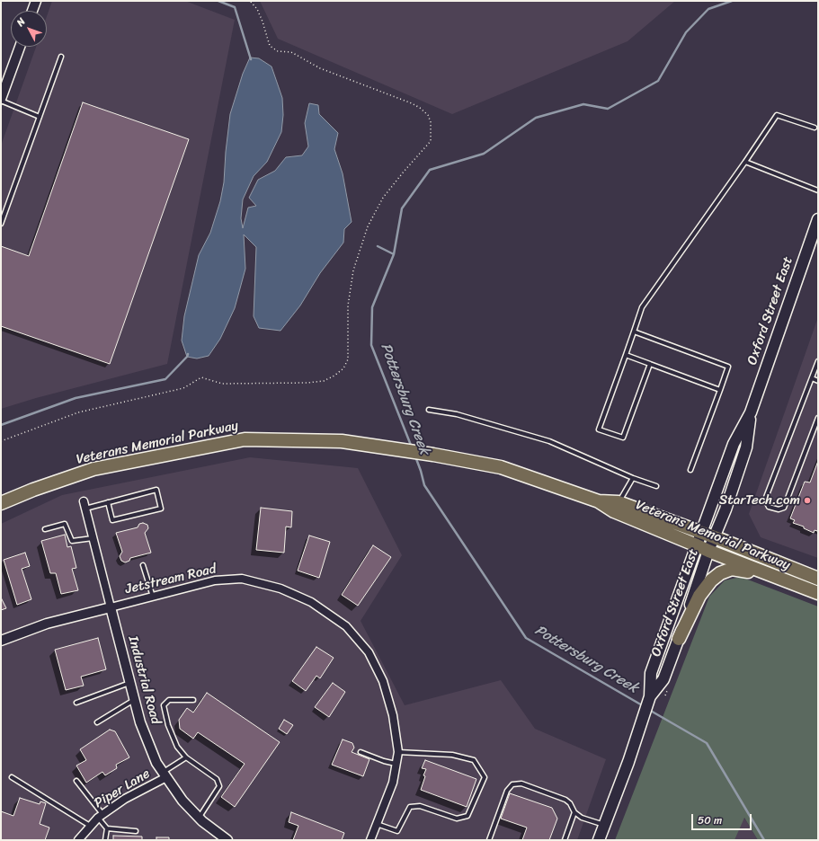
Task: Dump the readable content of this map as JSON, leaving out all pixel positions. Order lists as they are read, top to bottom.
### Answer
{
  "streets": {
    "highway": ["Veterans Memorial Parkway"],
    "main road": ["Oxford Street East"],
    "street": ["Jetstream Road", "Industrial Road", "Piper Lane"]
  },
  "crossings": [
    ["Oxford Street East", "Veterans Memorial Parkway"],
    ["Jetstream Road", "Industrial Road"],
    ["Industrial Road", "Piper Lane"]
  ],
  "water": ["Pottersburg Creek"],
  "places": ["StarTech.com"],
  "scale_bar": "50 m",
  "north": "top left"
}
